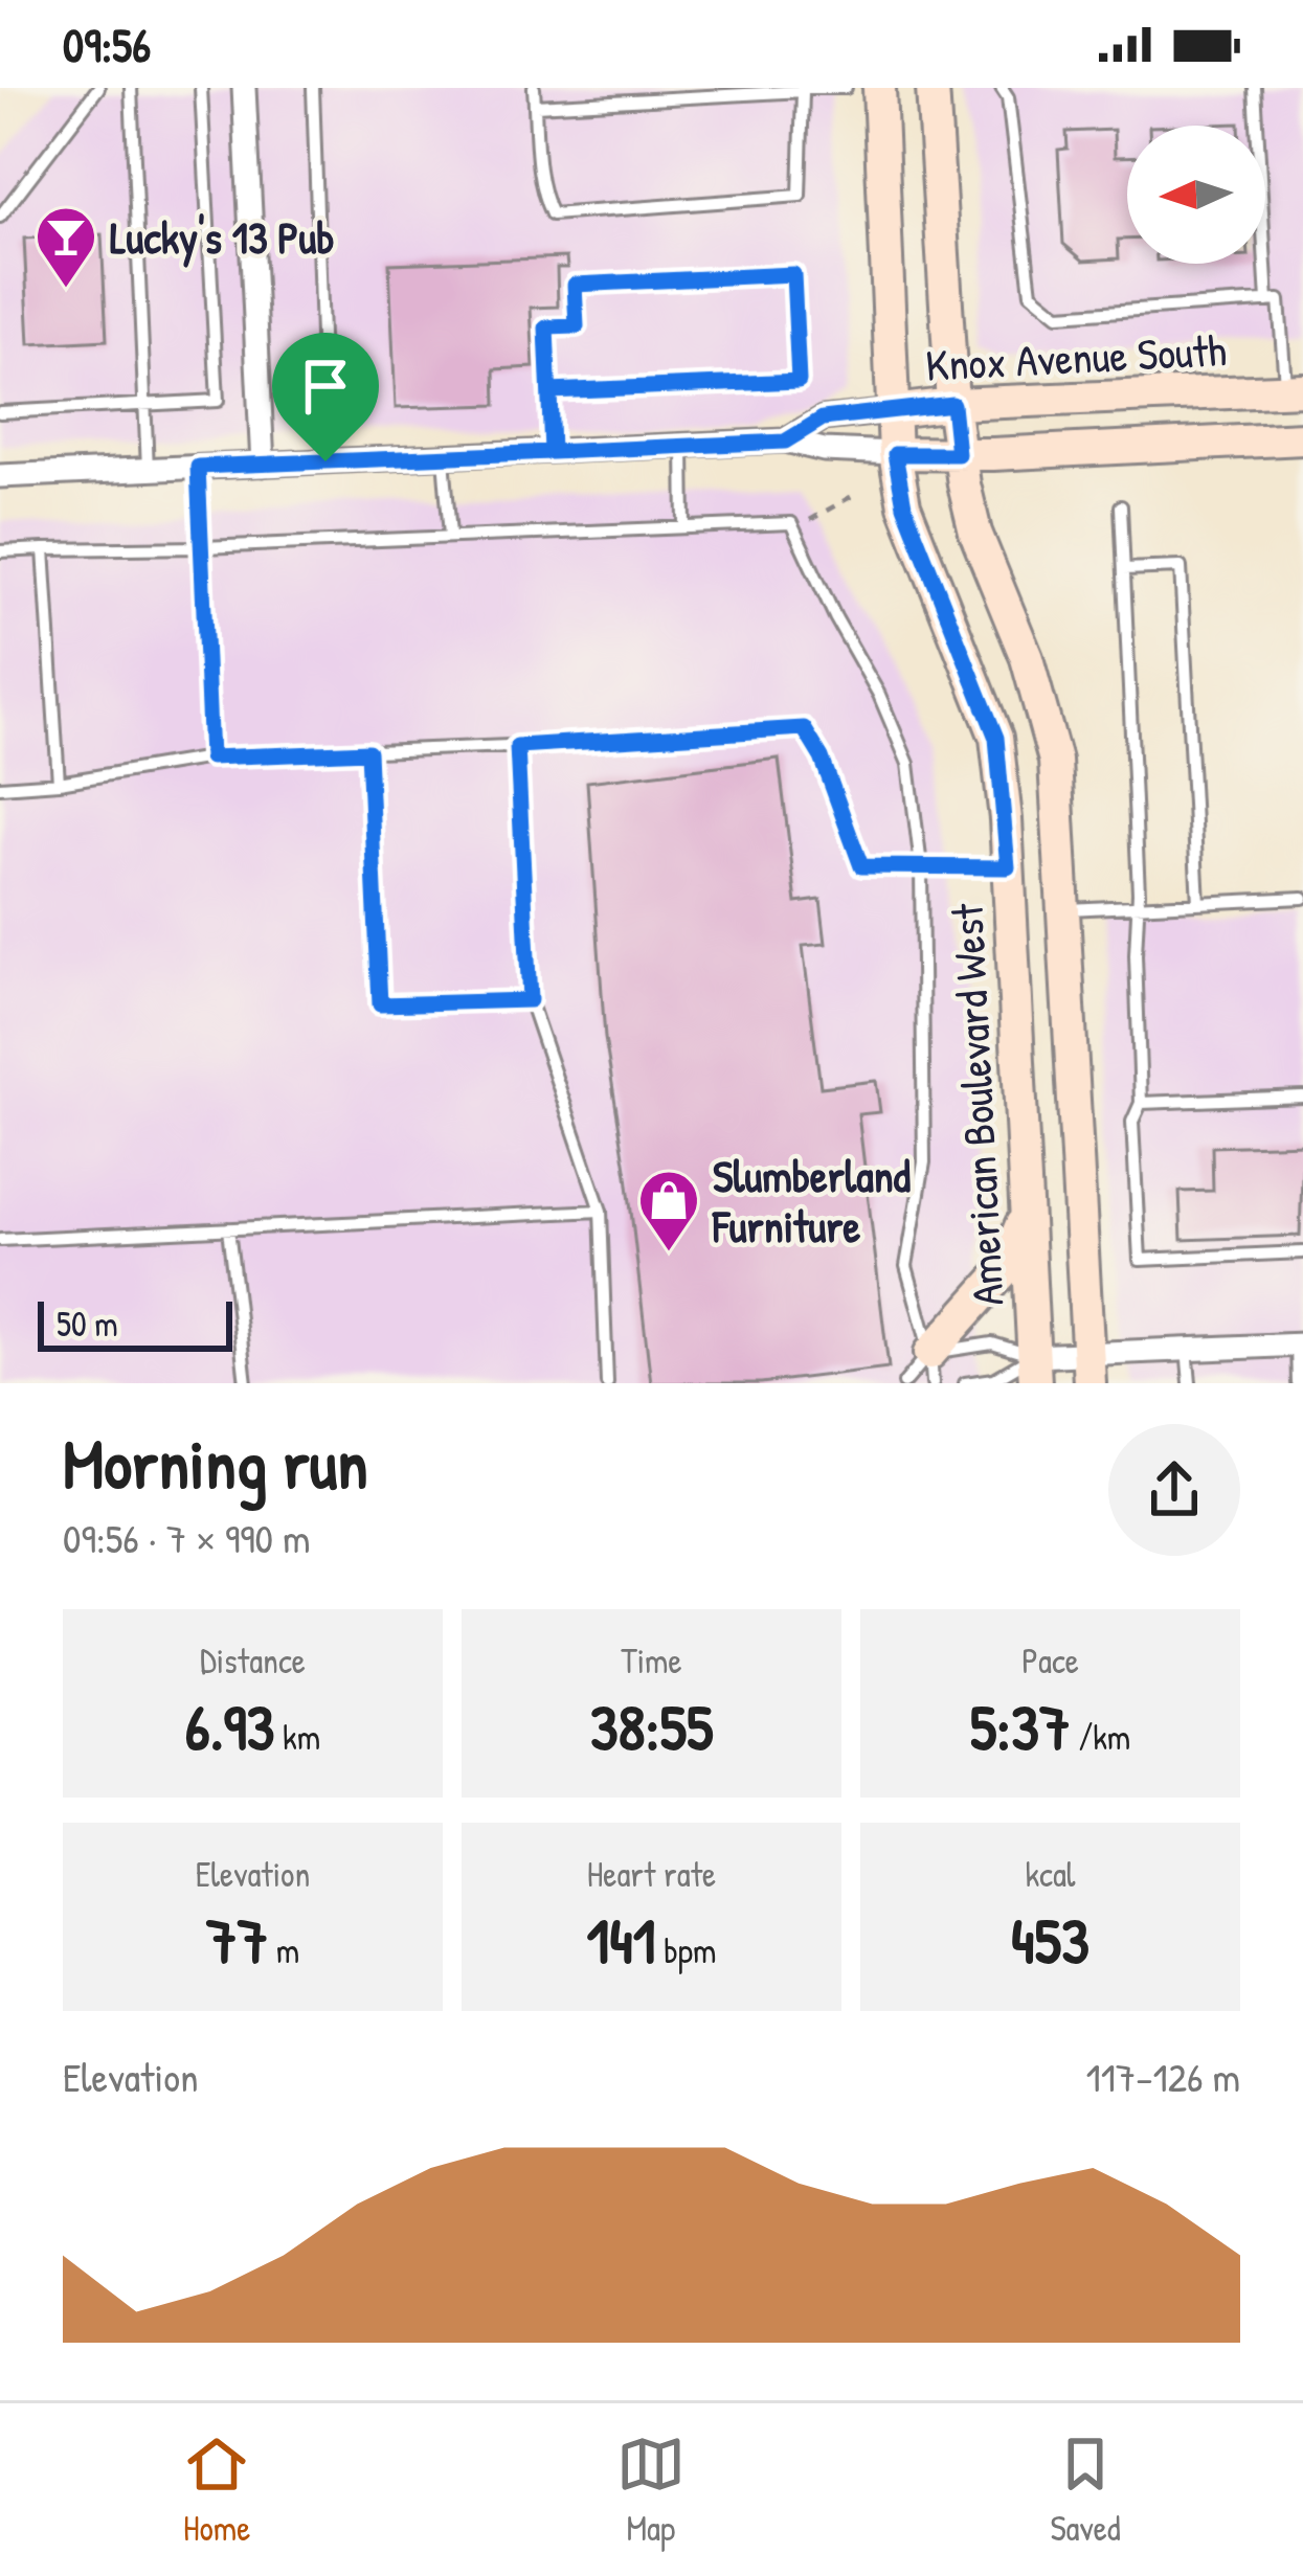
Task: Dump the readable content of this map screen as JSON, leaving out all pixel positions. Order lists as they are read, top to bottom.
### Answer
{
  "streets": {
    "main road": ["Knox Avenue South", "American Boulevard West"]
  },
  "crossings": [
    ["Knox Avenue South", "American Boulevard West"]
  ],
  "places": {
    "bar": ["Lucky's 13 Pub"],
    "shop": ["Slumberland Furniture"]
  },
  "scale_bar": "50 m",
  "north": "left",
  "page": {
    "status": "09:56",
    "scale": "50 m",
    "heading": ["Morning run", "09:56 · 7 × 990 m"],
    "stats": [
      ["Distance", "6.93 km"],
      ["Time", "38:55"],
      ["Pace", "5:37 /km"],
      ["Elevation", "77 m"],
      ["Heart rate", "141 bpm"],
      ["kcal", "453"]
    ],
    "chart": ["Elevation", "117–126 m"],
    "tabs": ["Home", "Map", "Saved"]
  }
}
